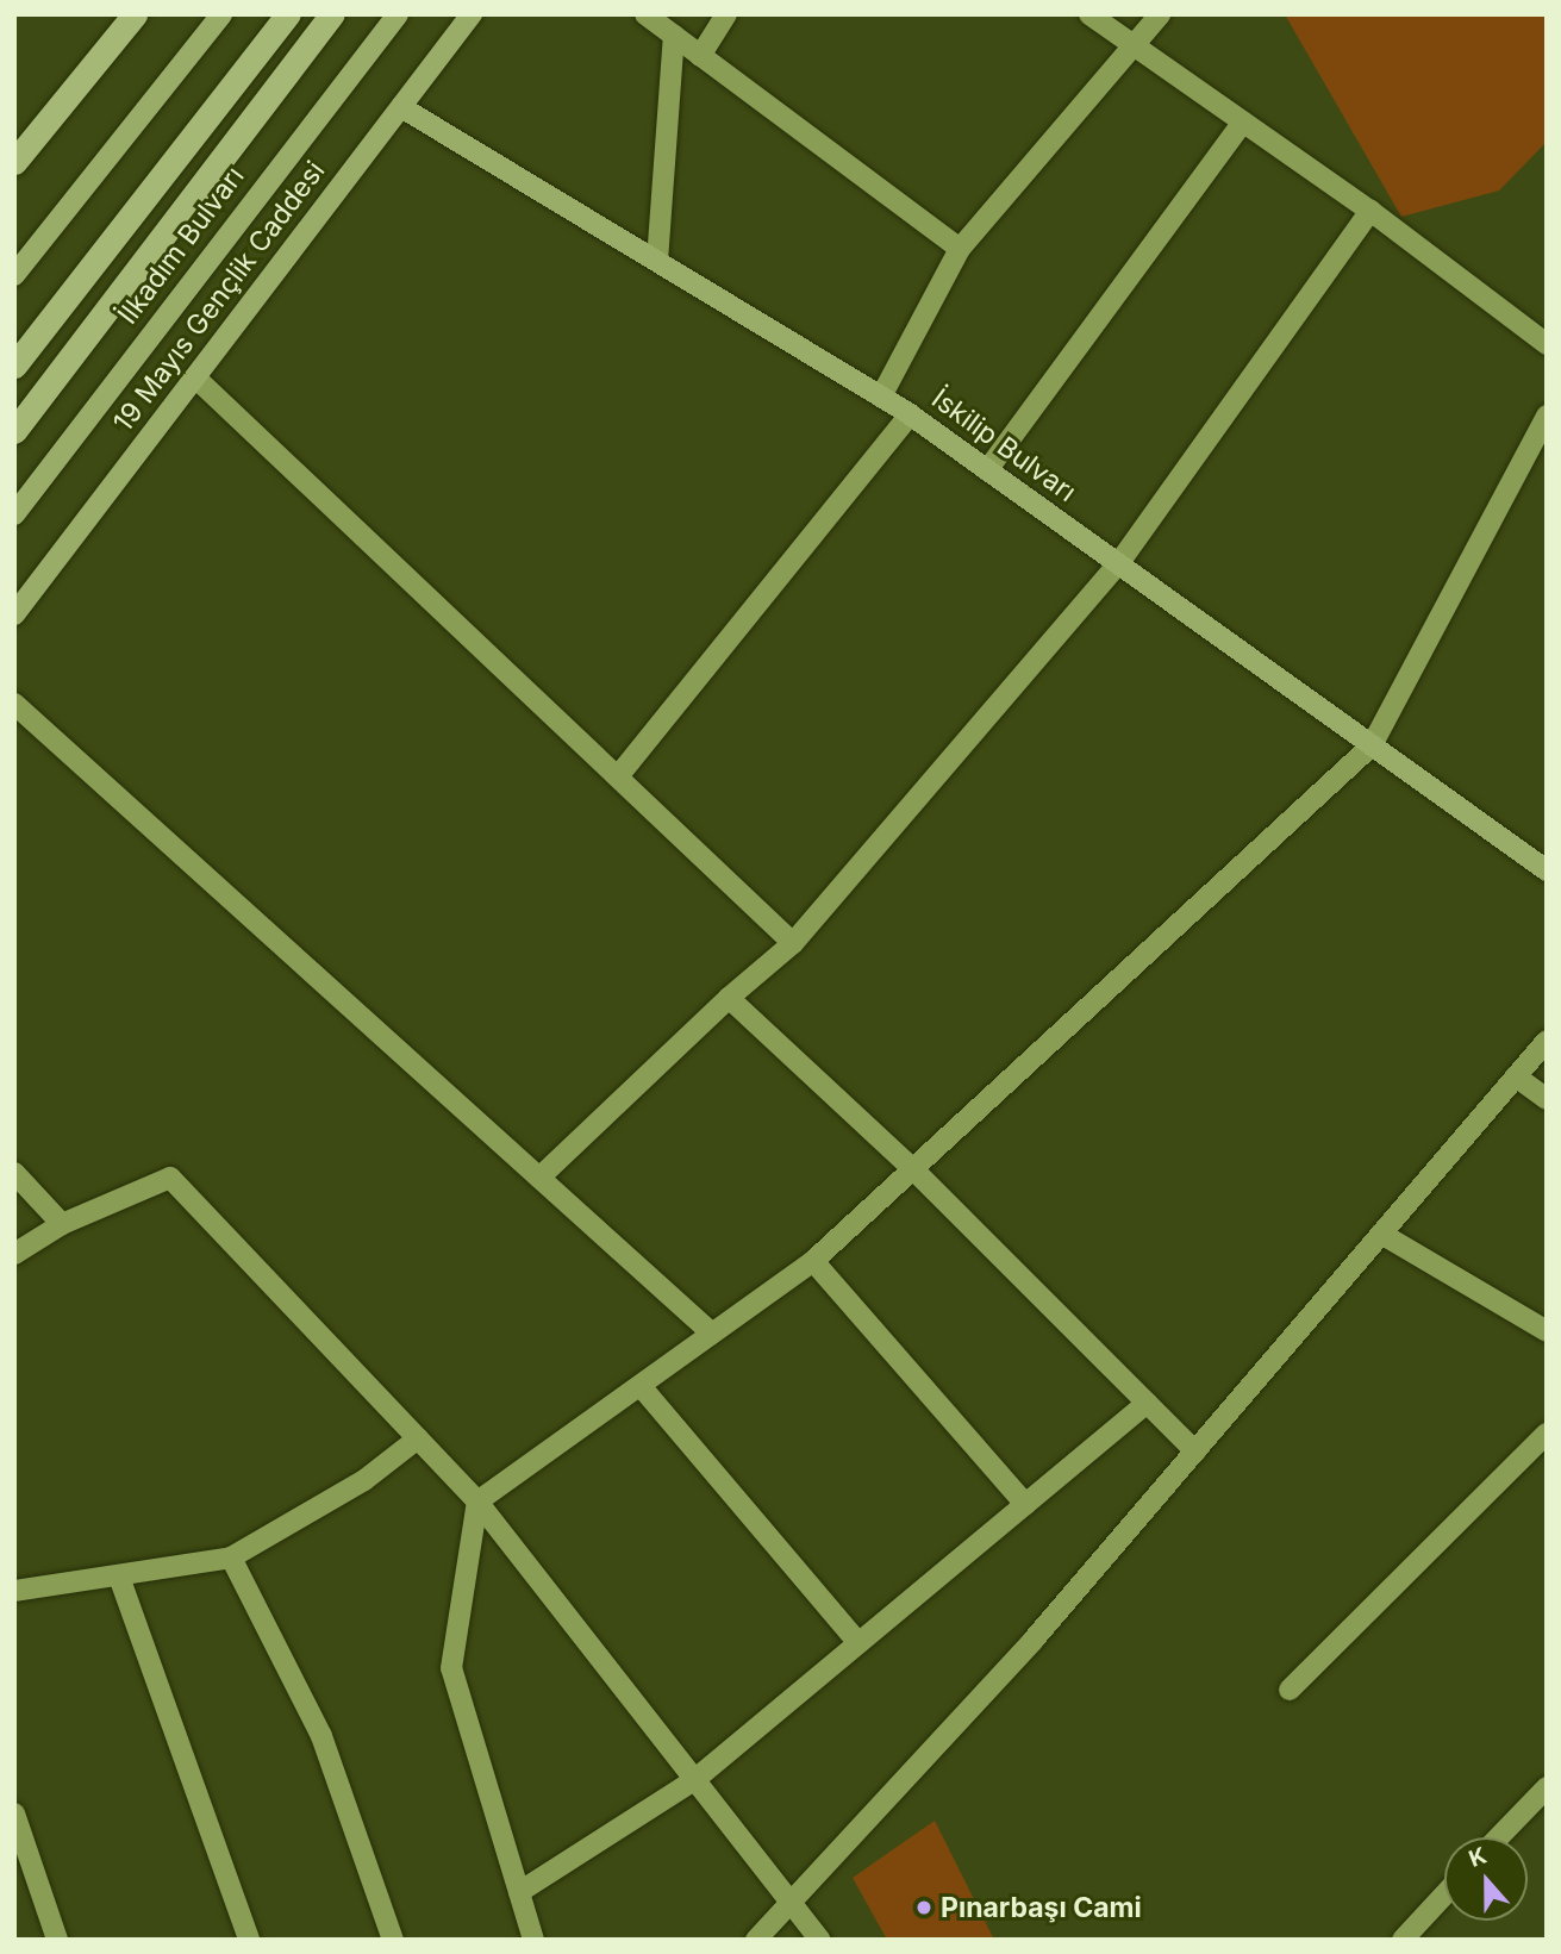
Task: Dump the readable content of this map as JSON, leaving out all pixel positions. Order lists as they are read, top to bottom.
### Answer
{
  "streets": {
    "highway": ["İlkadım Bulvarı"],
    "main road": ["19 Mayıs Gençlik Caddesi", "İskilip Bulvarı"]
  },
  "crossings": [
    ["19 Mayıs Gençlik Caddesi", "İskilip Bulvarı"]
  ],
  "places": ["Pınarbaşı Cami"],
  "north": "top"
}
